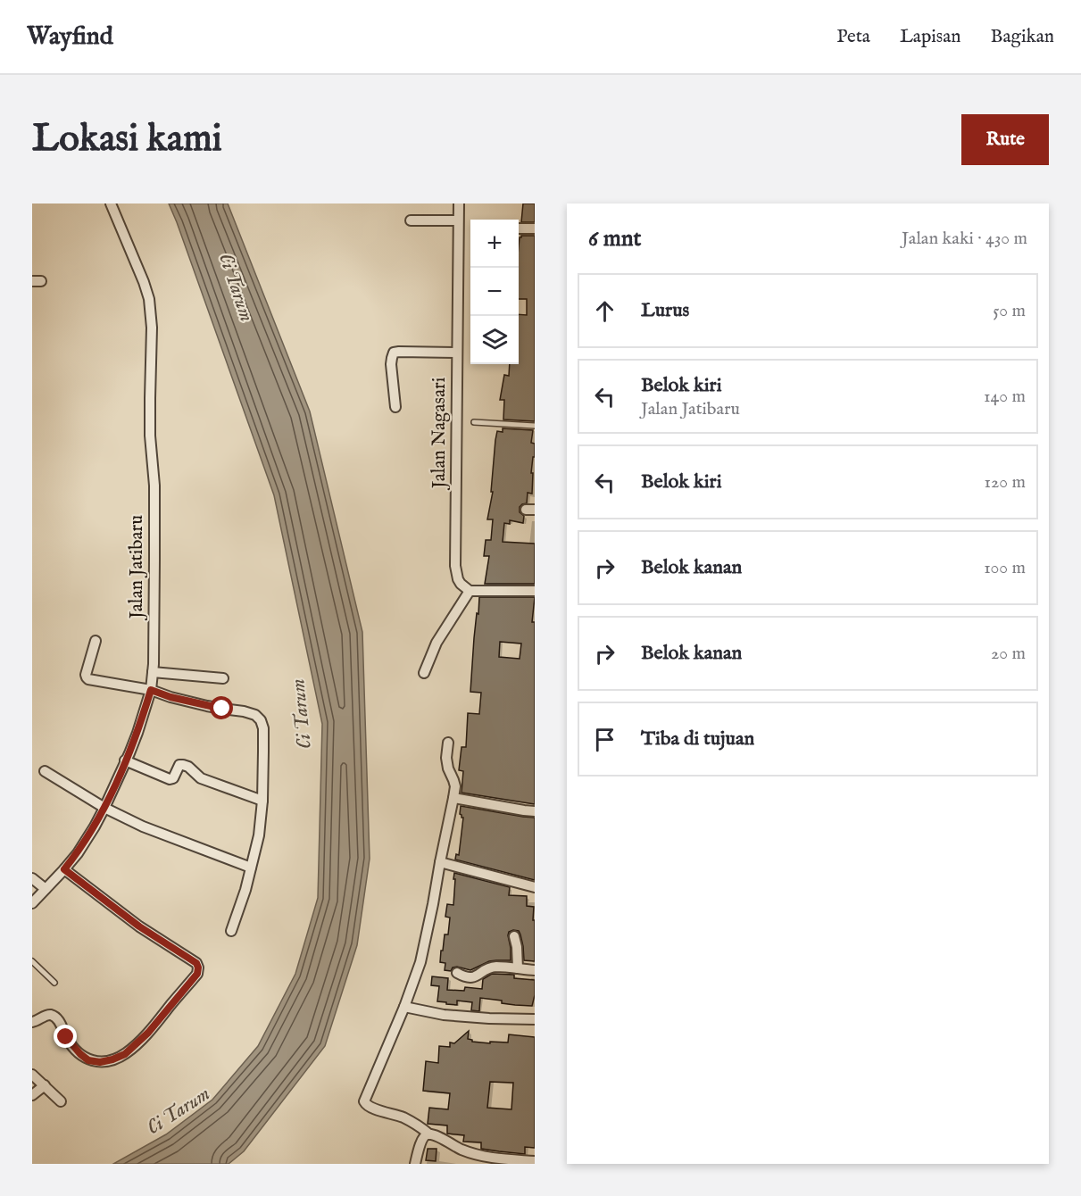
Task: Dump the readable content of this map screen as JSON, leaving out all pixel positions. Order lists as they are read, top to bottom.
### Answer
{
  "streets": {
    "street": ["Jalan Nagasari", "Jalan Jatibaru"]
  },
  "water": ["Ci Tarum"],
  "page": {
    "header": "Wayfind",
    "nav": ["Peta", "Lapisan", "Bagikan"],
    "buttons": "Rute",
    "title": "Lokasi kami",
    "heading": ["6 mnt", "Jalan kaki · 430 m"],
    "map_buttons": ["+", "−"],
    "list": [
      ["Lurus", "50 m"],
      ["Belok kiri", "Jalan Jatibaru", "140 m"],
      ["Belok kiri", "120 m"],
      ["Belok kanan", "100 m"],
      ["Belok kanan", "20 m"],
      "Tiba di tujuan"
    ]
  }
}
